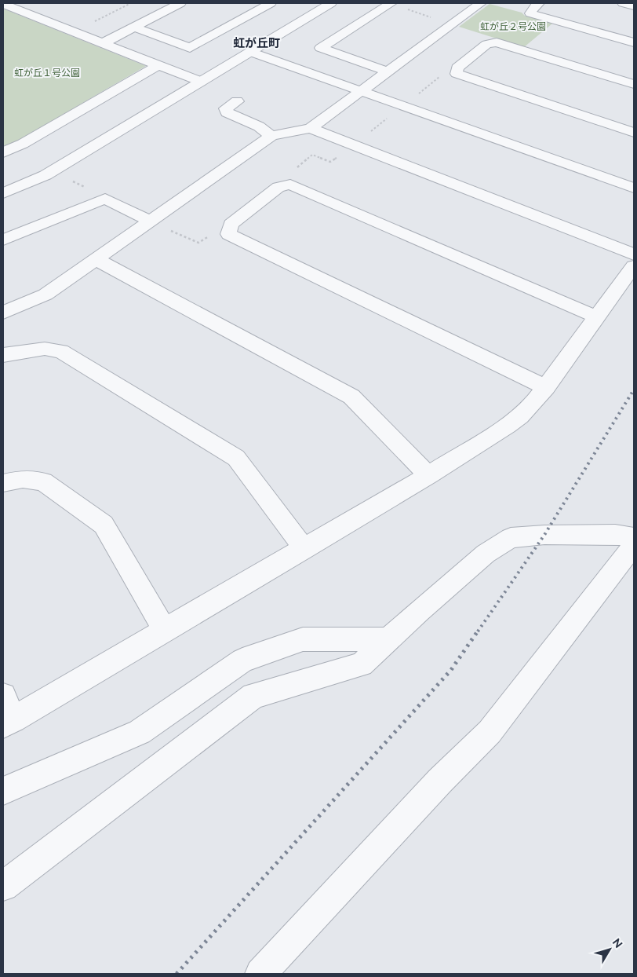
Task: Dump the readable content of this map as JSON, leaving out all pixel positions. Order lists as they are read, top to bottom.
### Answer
{
  "districts": ["虹が丘町"],
  "parks": ["虹が丘２号公園", "虹が丘１号公園"],
  "north": "top right"
}
